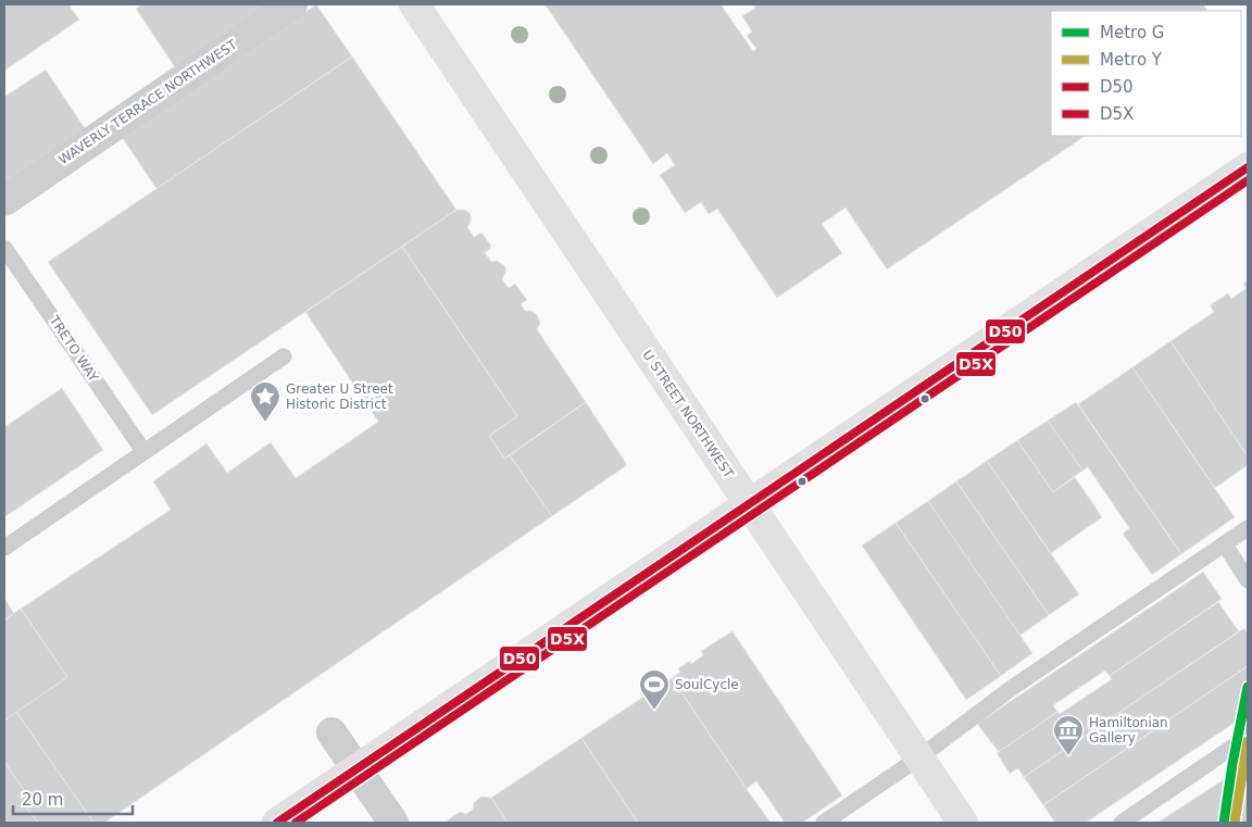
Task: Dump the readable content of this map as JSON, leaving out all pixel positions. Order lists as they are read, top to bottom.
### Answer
{
  "streets": {
    "main road": ["U STREET NORTHWEST"],
    "street": ["WAVERLY TERRACE NORTHWEST"],
    "lane": ["TRETO WAY"]
  },
  "places": {
    "place": ["Greater U Street Historic District"],
    "sports": ["SoulCycle"],
    "museum": ["Hamiltonian Gallery"]
  },
  "lines": [
    "transit line D50",
    "transit line D5X",
    "metro line G",
    "metro line Y"
  ],
  "legend": [
    "Metro G",
    "Metro Y",
    "D50",
    "D5X"
  ],
  "scale_bar": "20 m"
}
